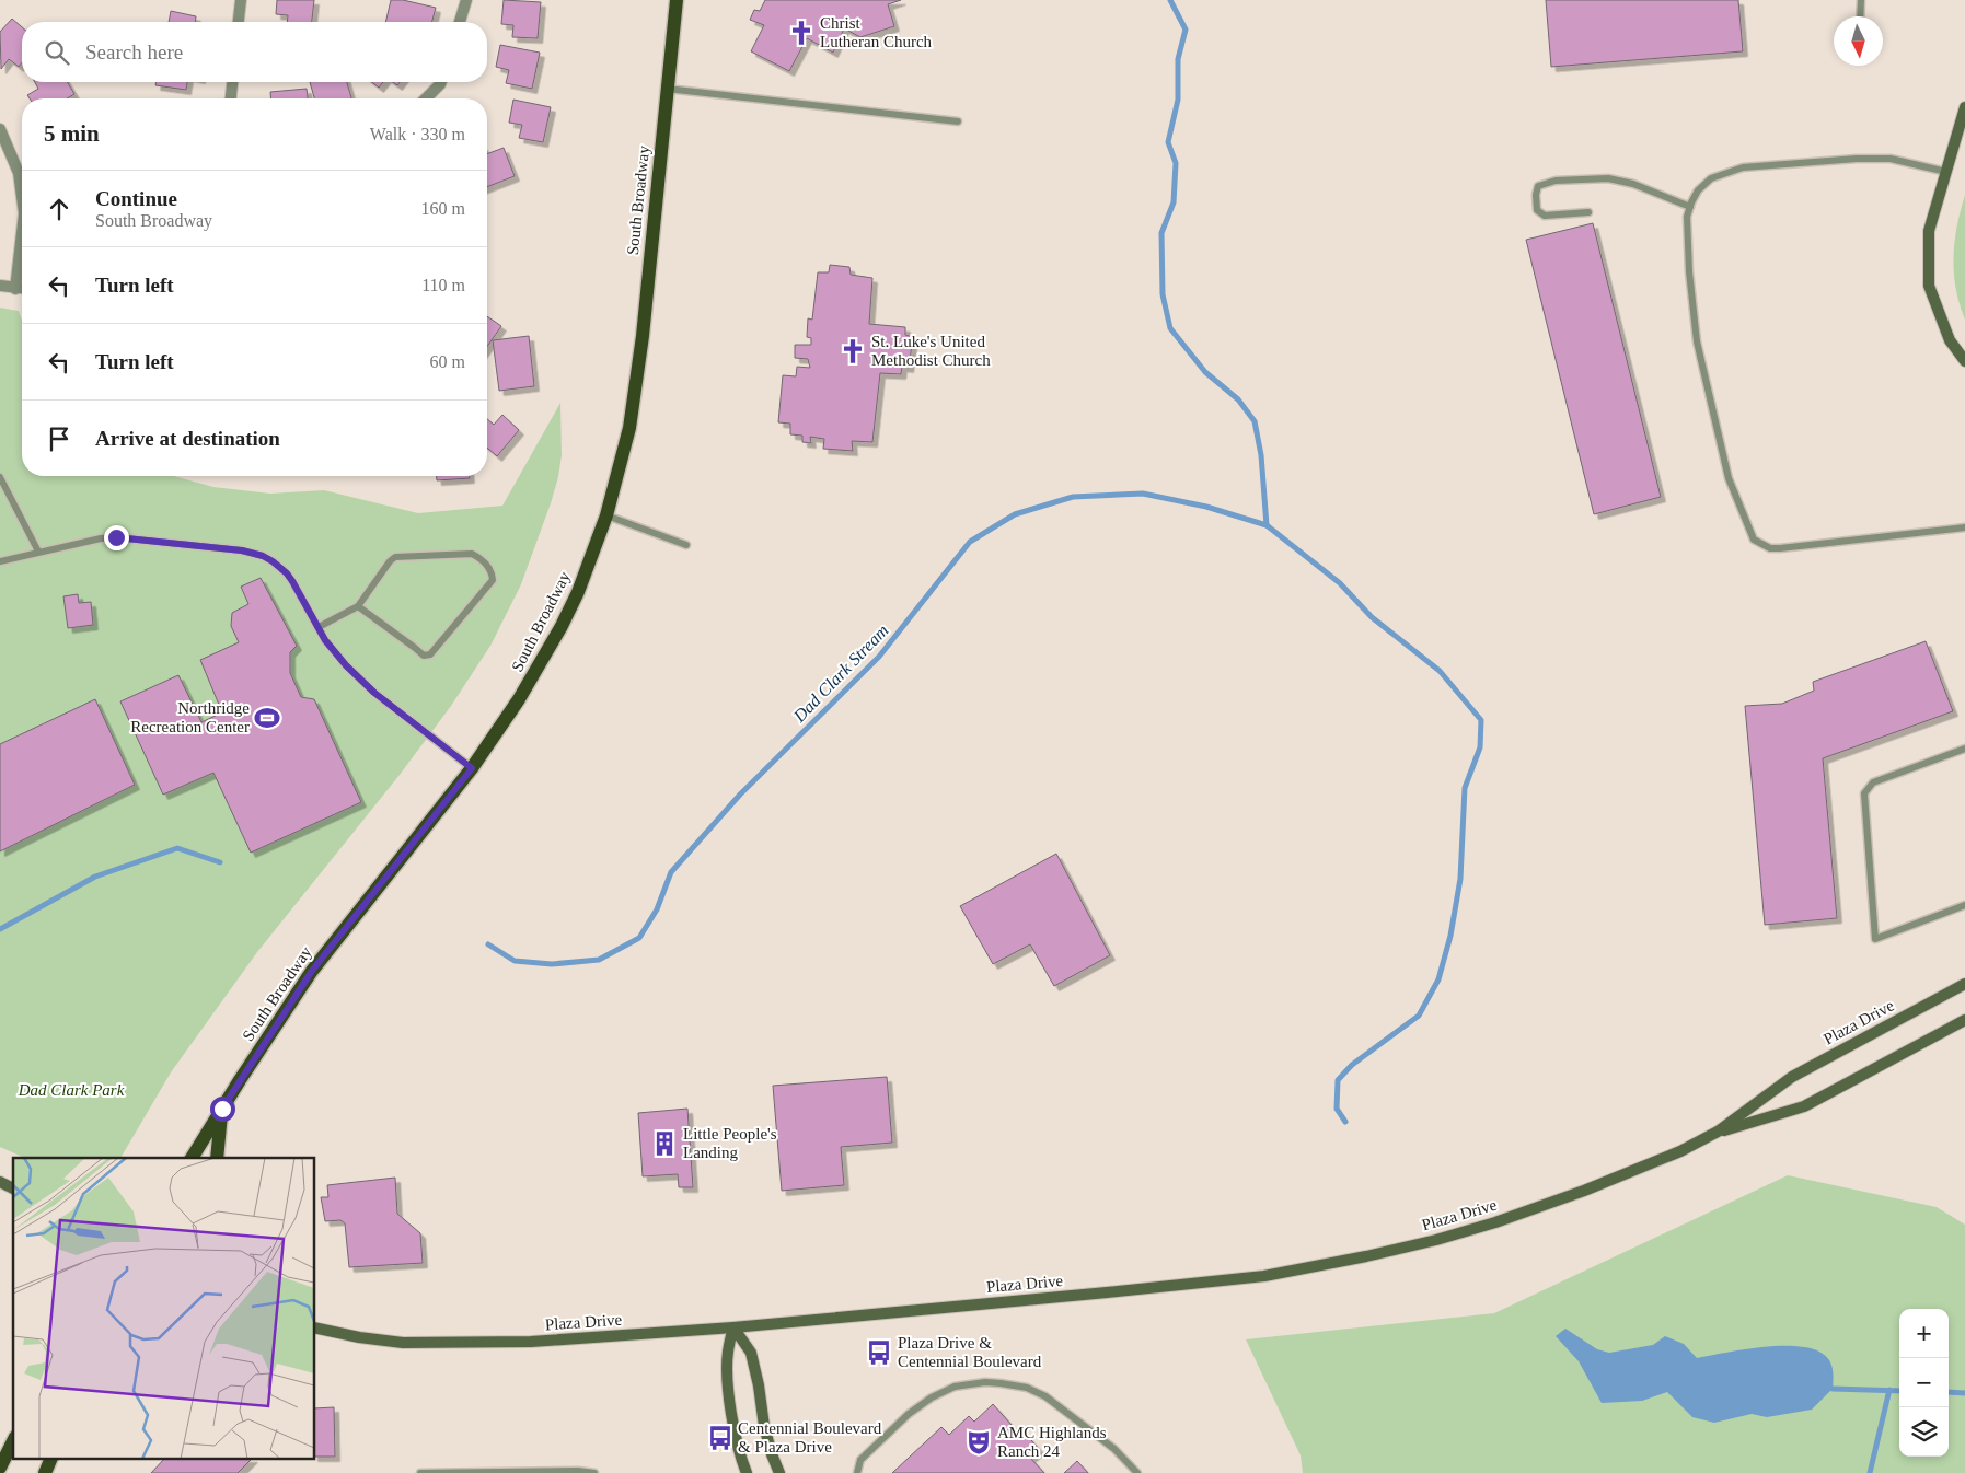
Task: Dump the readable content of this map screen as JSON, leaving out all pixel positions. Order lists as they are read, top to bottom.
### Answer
{
  "streets": {
    "main road": ["South Broadway"],
    "street": ["Plaza Drive"]
  },
  "water": ["Dad Clark Stream"],
  "parks": ["Dad Clark Park"],
  "places": {
    "church": ["Christ Lutheran Church", "St. Luke's United Methodist Church"],
    "sports": ["Northridge Recreation Center"],
    "building": ["Little People's Landing"],
    "bus stop": ["Plaza Drive & Centennial Boulevard", "Centennial Boulevard & Plaza Drive"],
    "theatre": ["AMC Highlands Ranch 24"]
  },
  "north": "bottom",
  "page": {
    "search": "Search here",
    "heading": ["5 min", "Walk · 330 m"],
    "list": [
      ["Continue", "South Broadway", "160 m"],
      ["Turn left", "110 m"],
      ["Turn left", "60 m"],
      "Arrive at destination"
    ],
    "map_buttons": ["+", "−"]
  }
}
